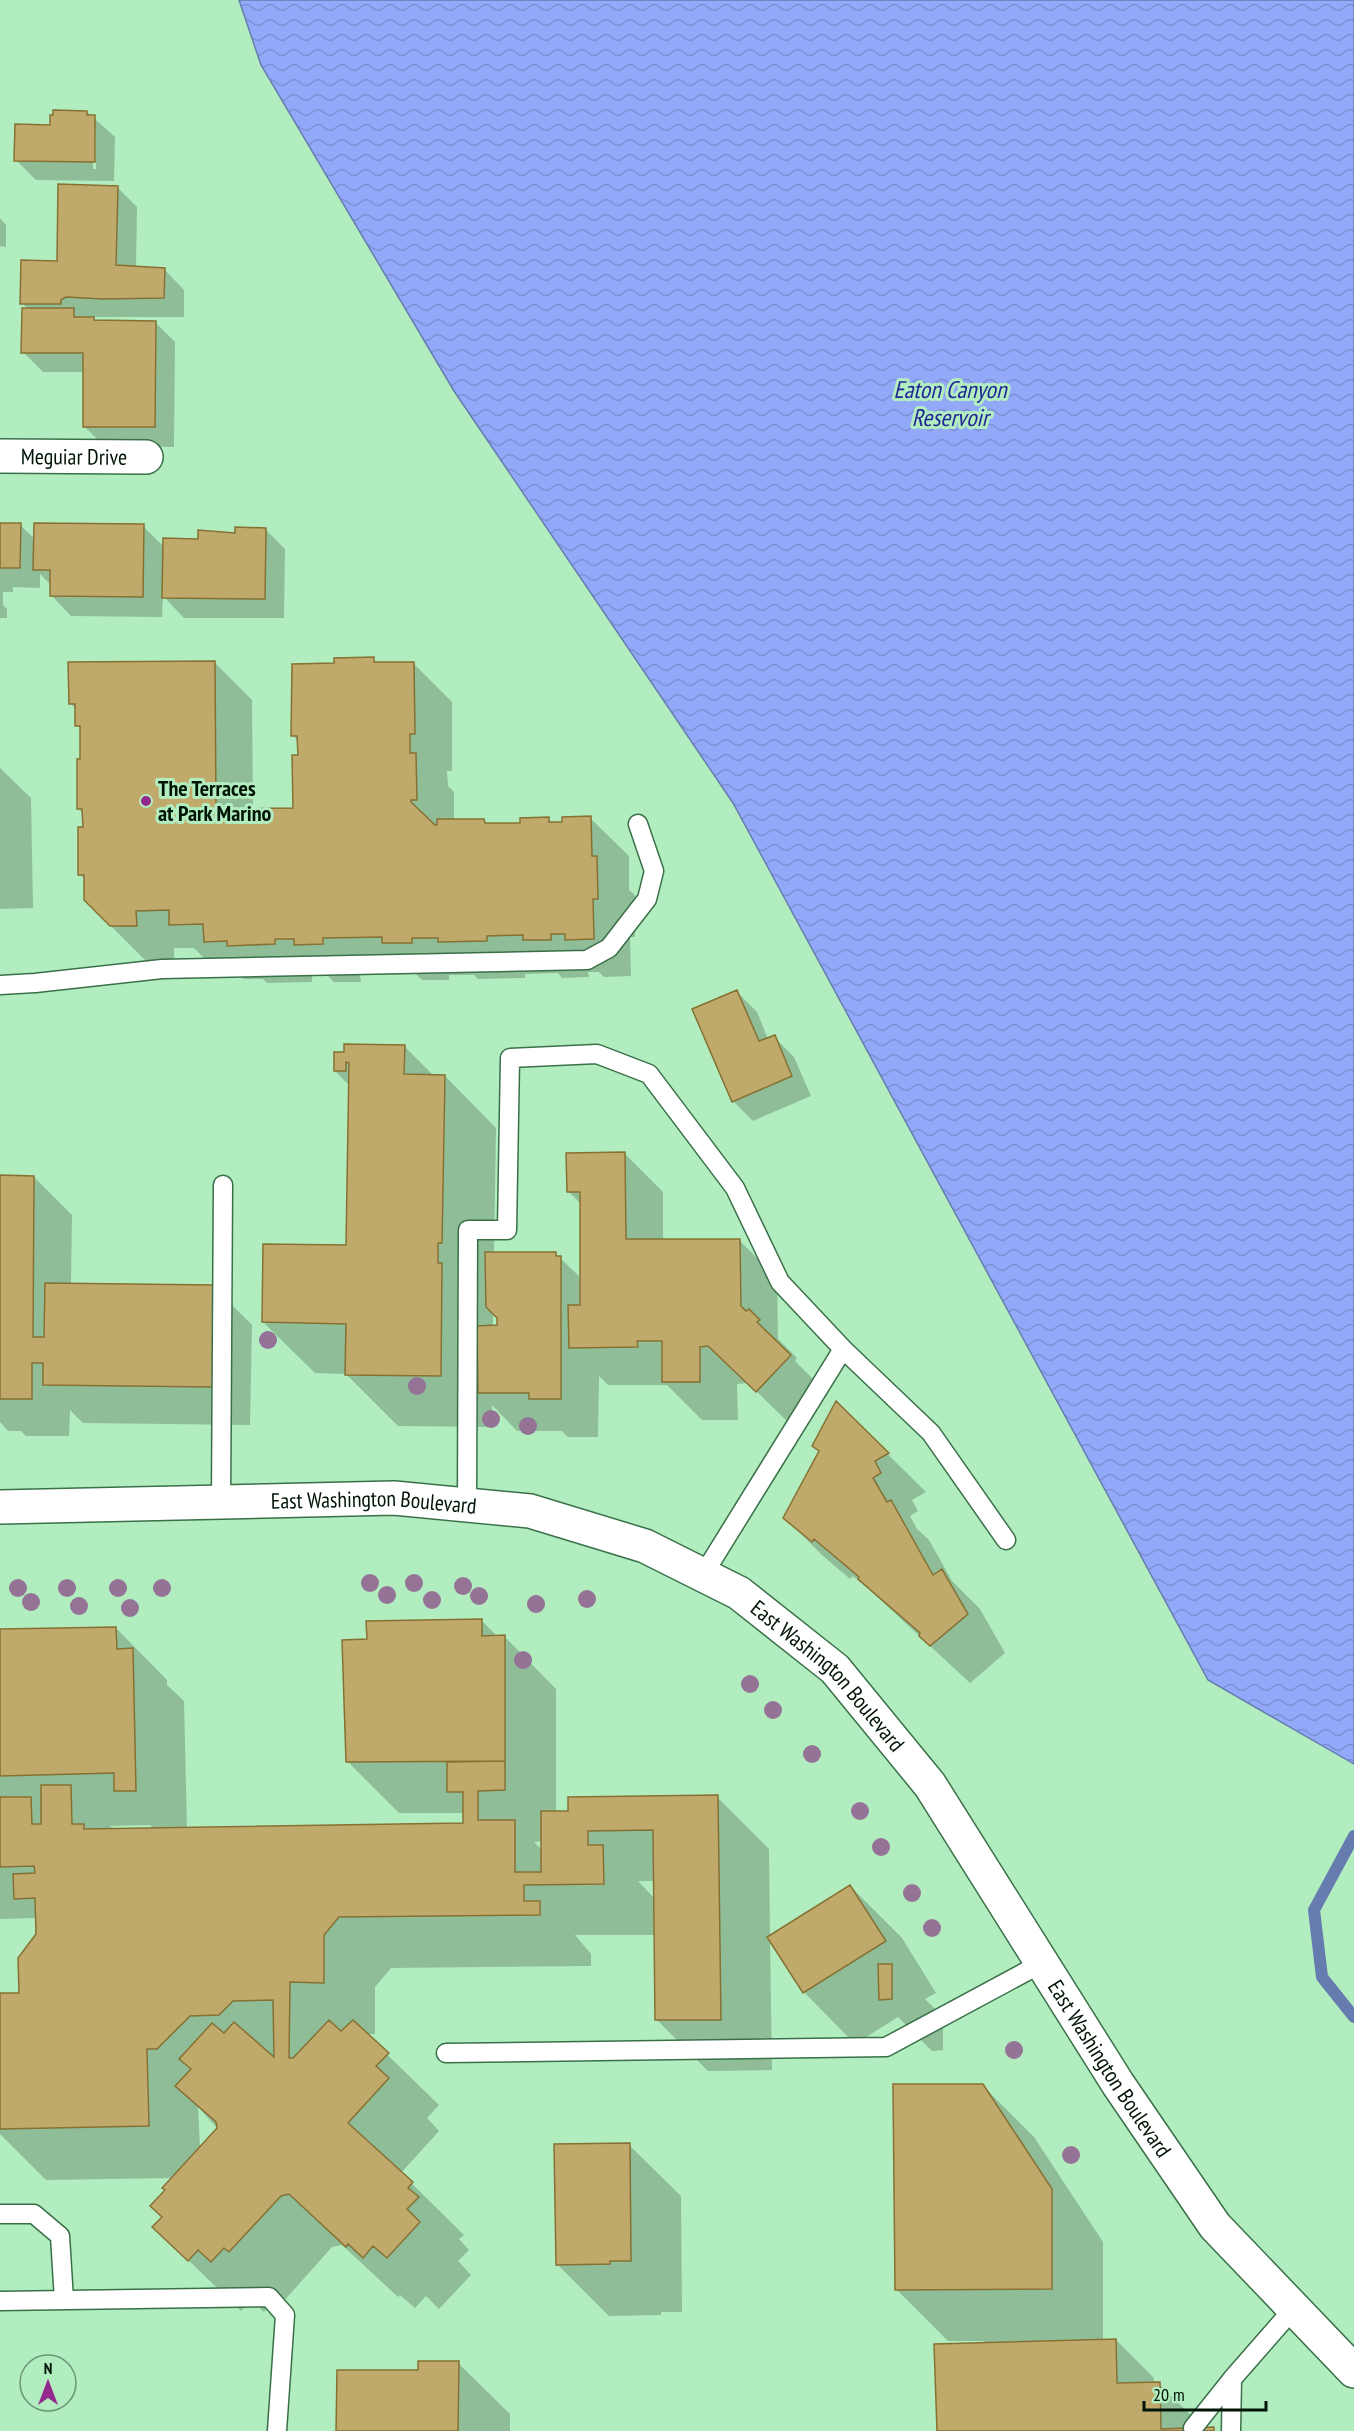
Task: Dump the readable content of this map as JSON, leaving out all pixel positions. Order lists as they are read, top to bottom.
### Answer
{
  "streets": {
    "main road": ["Meguiar Drive", "East Washington Boulevard"]
  },
  "water": ["Eaton Canyon Reservoir"],
  "places": ["The Terraces at Park Marino"],
  "scale_bar": "20 m",
  "north": "top"
}
